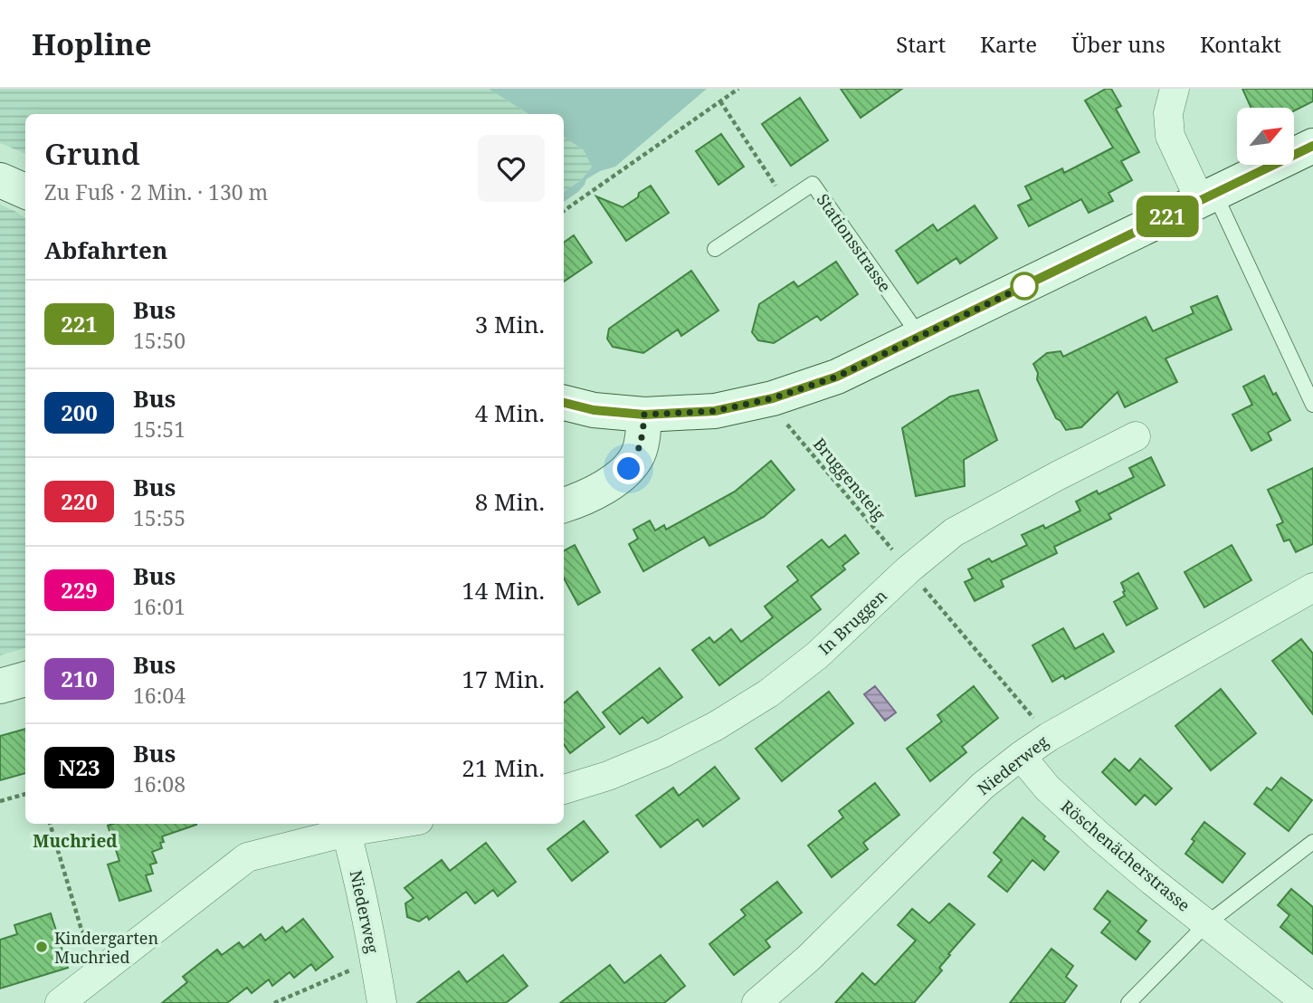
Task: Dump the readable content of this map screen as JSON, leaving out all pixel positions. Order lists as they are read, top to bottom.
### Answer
{
  "streets": {
    "street": ["In Bruggen", "Niederweg", "Röschenächerstrasse"],
    "lane": ["Stationsstrasse"],
    "path": ["Bruggensteig"]
  },
  "crossings": [
    ["Niederweg", "Röschenächerstrasse"]
  ],
  "districts": ["Muchried"],
  "places": ["Kindergarten Muchried"],
  "lines": ["bus line 221"],
  "north": "top right",
  "page": {
    "header": "Hopline",
    "nav": [
      "Start",
      "Karte",
      "Über uns",
      "Kontakt"
    ],
    "on_map": "221",
    "heading": [
      ["Grund", "Zu Fuß · 2 Min. · 130 m"],
      "Abfahrten"
    ],
    "list": [
      {
        "mark": "221",
        "name": "Bus",
        "note": "15:50",
        "value": "3 Min."
      },
      {
        "mark": "200",
        "name": "Bus",
        "note": "15:51",
        "value": "4 Min."
      },
      {
        "mark": "220",
        "name": "Bus",
        "note": "15:55",
        "value": "8 Min."
      },
      {
        "mark": "229",
        "name": "Bus",
        "note": "16:01",
        "value": "14 Min."
      },
      {
        "mark": "210",
        "name": "Bus",
        "note": "16:04",
        "value": "17 Min."
      },
      {
        "mark": "N23",
        "name": "Bus",
        "note": "16:08",
        "value": "21 Min."
      }
    ]
  }
}
